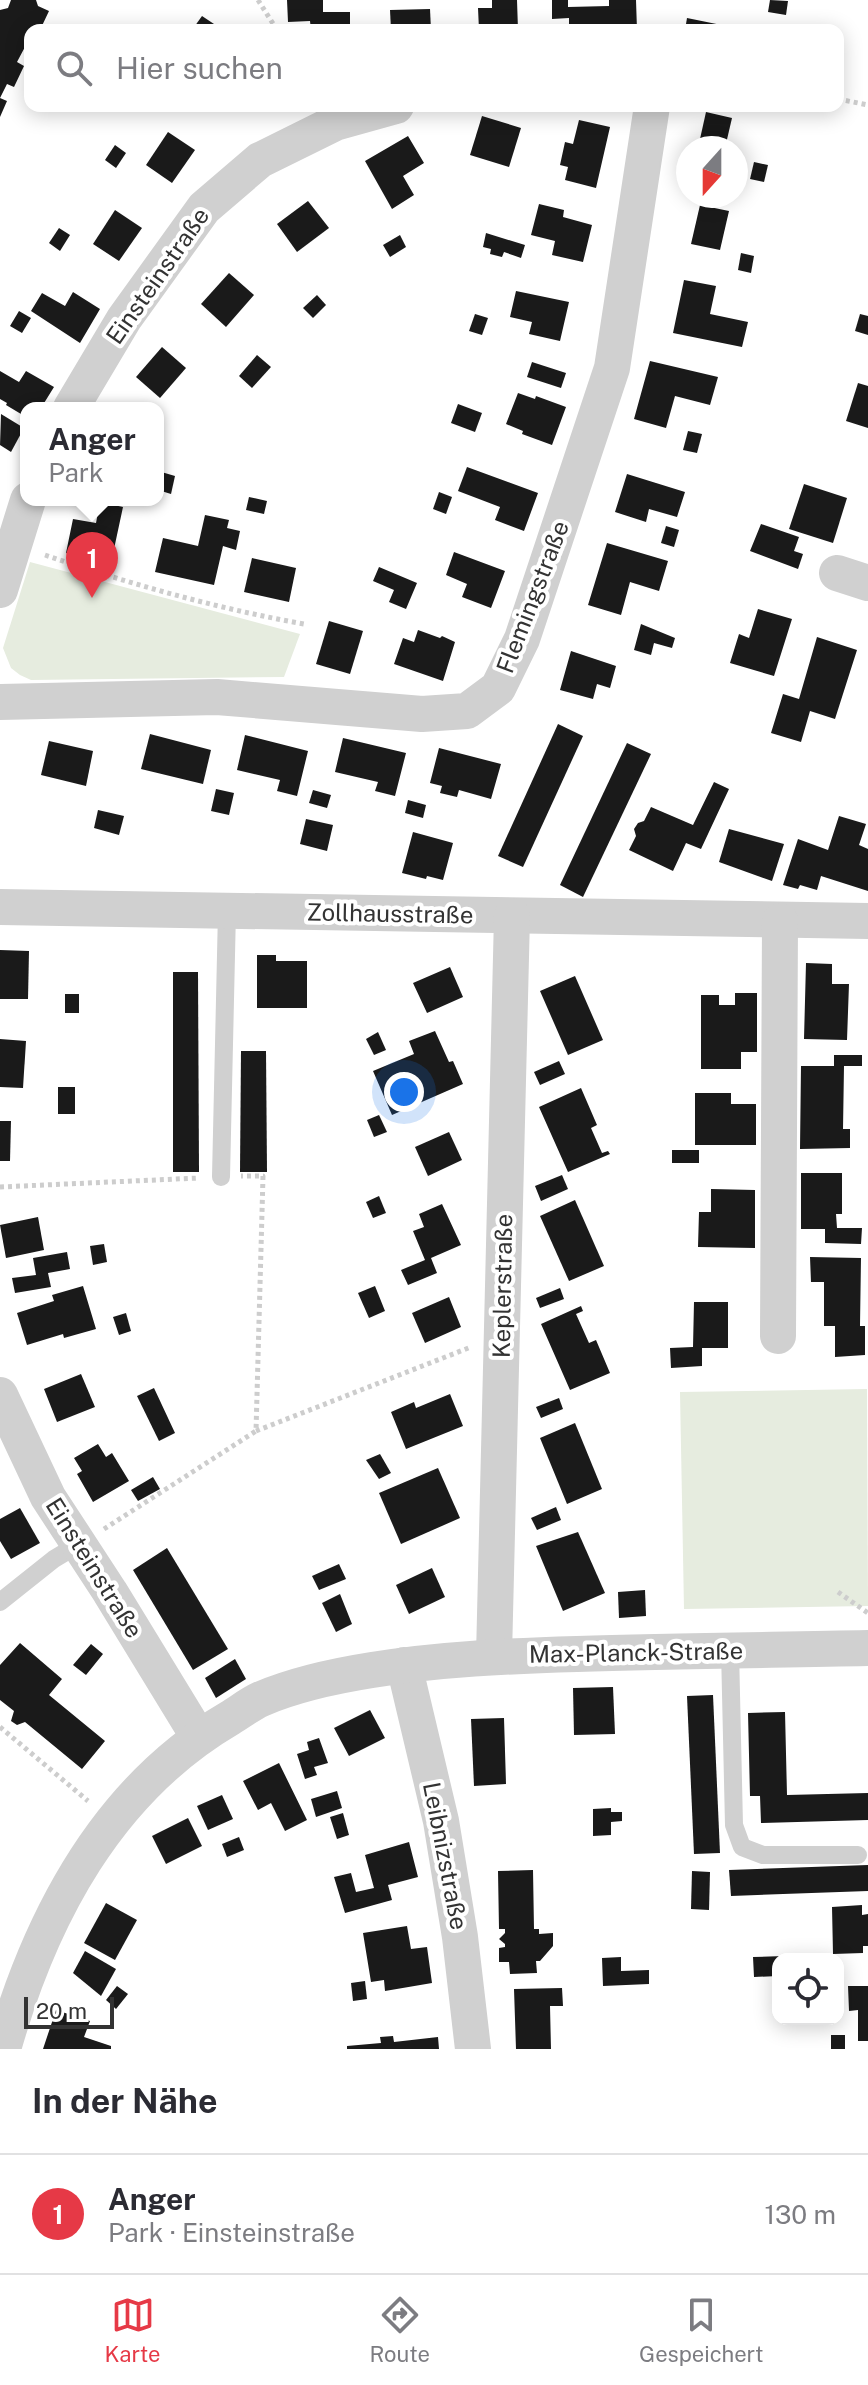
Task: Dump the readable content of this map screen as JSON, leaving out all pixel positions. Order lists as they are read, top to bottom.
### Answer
{
  "streets": {
    "street": [
      "Einsteinstraße",
      "Flemingstraße",
      "Zollhausstraße",
      "Keplerstraße",
      "Max-Planck-Straße",
      "Leibnizstraße"
    ]
  },
  "crossings": [
    ["Einsteinstraße", "Max-Planck-Straße"],
    ["Zollhausstraße", "Keplerstraße"],
    ["Keplerstraße", "Max-Planck-Straße"],
    ["Max-Planck-Straße", "Leibnizstraße"]
  ],
  "scale_bar": "20 m",
  "north": "bottom",
  "page": {
    "search": "Hier suchen",
    "popup": ["Anger", "Park"],
    "pins": "1",
    "scale": "20 m",
    "heading": "In der Nähe",
    "list": [
      {
        "mark": "1",
        "name": "Anger",
        "note": "Park · Einsteinstraße",
        "value": "130 m"
      }
    ],
    "nav": ["Karte", "Route", "Gespeichert"]
  }
}
